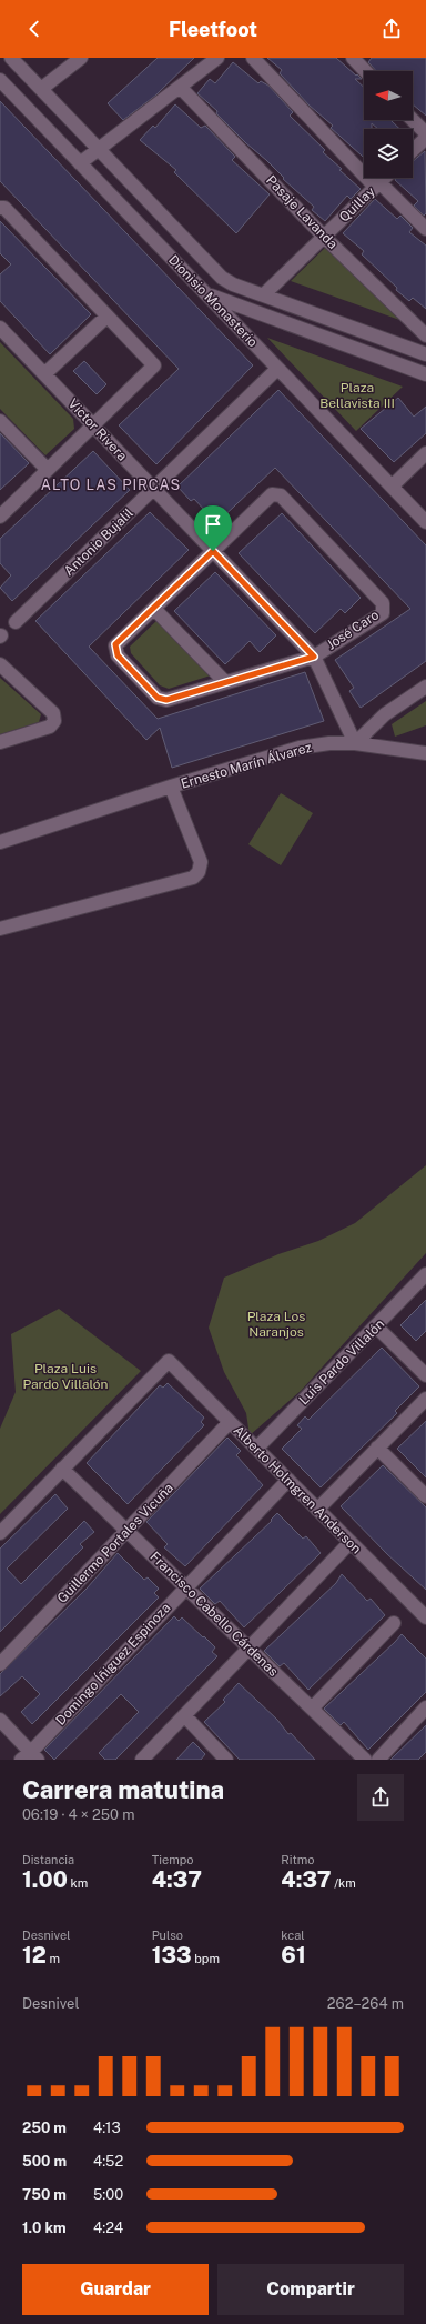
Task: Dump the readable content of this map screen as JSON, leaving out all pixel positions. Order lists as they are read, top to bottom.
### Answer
{
  "streets": {
    "street": [
      "Quillay",
      "Pasaje Lavanda",
      "Dionisio Monasterio",
      "Victor Rivera",
      "Antonio Bujalil",
      "José Caro",
      "Ernesto Marín Álvarez",
      "Luis Pardo Villalón",
      "Alberto Holmgren Anderson",
      "Guillermo Portales Vicuña",
      "Francisco Cabello Cárdenas",
      "Domingo Íñiguez Espinoza"
    ]
  },
  "crossings": [
    ["Quillay", "Pasaje Lavanda"],
    ["Quillay", "Dionisio Monasterio"],
    ["Dionisio Monasterio", "Antonio Bujalil"],
    ["Victor Rivera", "Antonio Bujalil"],
    ["Victor Rivera", "José Caro"],
    ["Victor Rivera", "Ernesto Marín Álvarez"],
    ["Luis Pardo Villalón", "Alberto Holmgren Anderson"],
    ["Alberto Holmgren Anderson", "Guillermo Portales Vicuña"],
    ["Alberto Holmgren Anderson", "Francisco Cabello Cárdenas"],
    ["Alberto Holmgren Anderson", "Domingo Íñiguez Espinoza"],
    ["Guillermo Portales Vicuña", "Francisco Cabello Cárdenas"],
    ["Francisco Cabello Cárdenas", "Domingo Íñiguez Espinoza"]
  ],
  "districts": ["ALTO LAS PIRCAS"],
  "parks": ["Plaza Bellavista III", "Plaza Los Naranjos", "Plaza Luis Pardo Villalón"],
  "north": "left",
  "page": {
    "header": "Fleetfoot",
    "heading": ["Carrera matutina", "06:19 · 4 × 250 m"],
    "stats": [
      ["Distancia", "1.00 km"],
      ["Tiempo", "4:37"],
      ["Ritmo", "4:37 /km"],
      ["Desnivel", "12 m"],
      ["Pulso", "133 bpm"],
      ["kcal", "61"]
    ],
    "chart": ["Desnivel", "262–264 m"],
    "list": [
      {
        "name": "250 m",
        "note": "4:13"
      },
      {
        "name": "500 m",
        "note": "4:52"
      },
      {
        "name": "750 m",
        "note": "5:00"
      },
      {
        "name": "1.0 km",
        "note": "4:24"
      }
    ],
    "buttons": ["Guardar", "Compartir"]
  }
}
